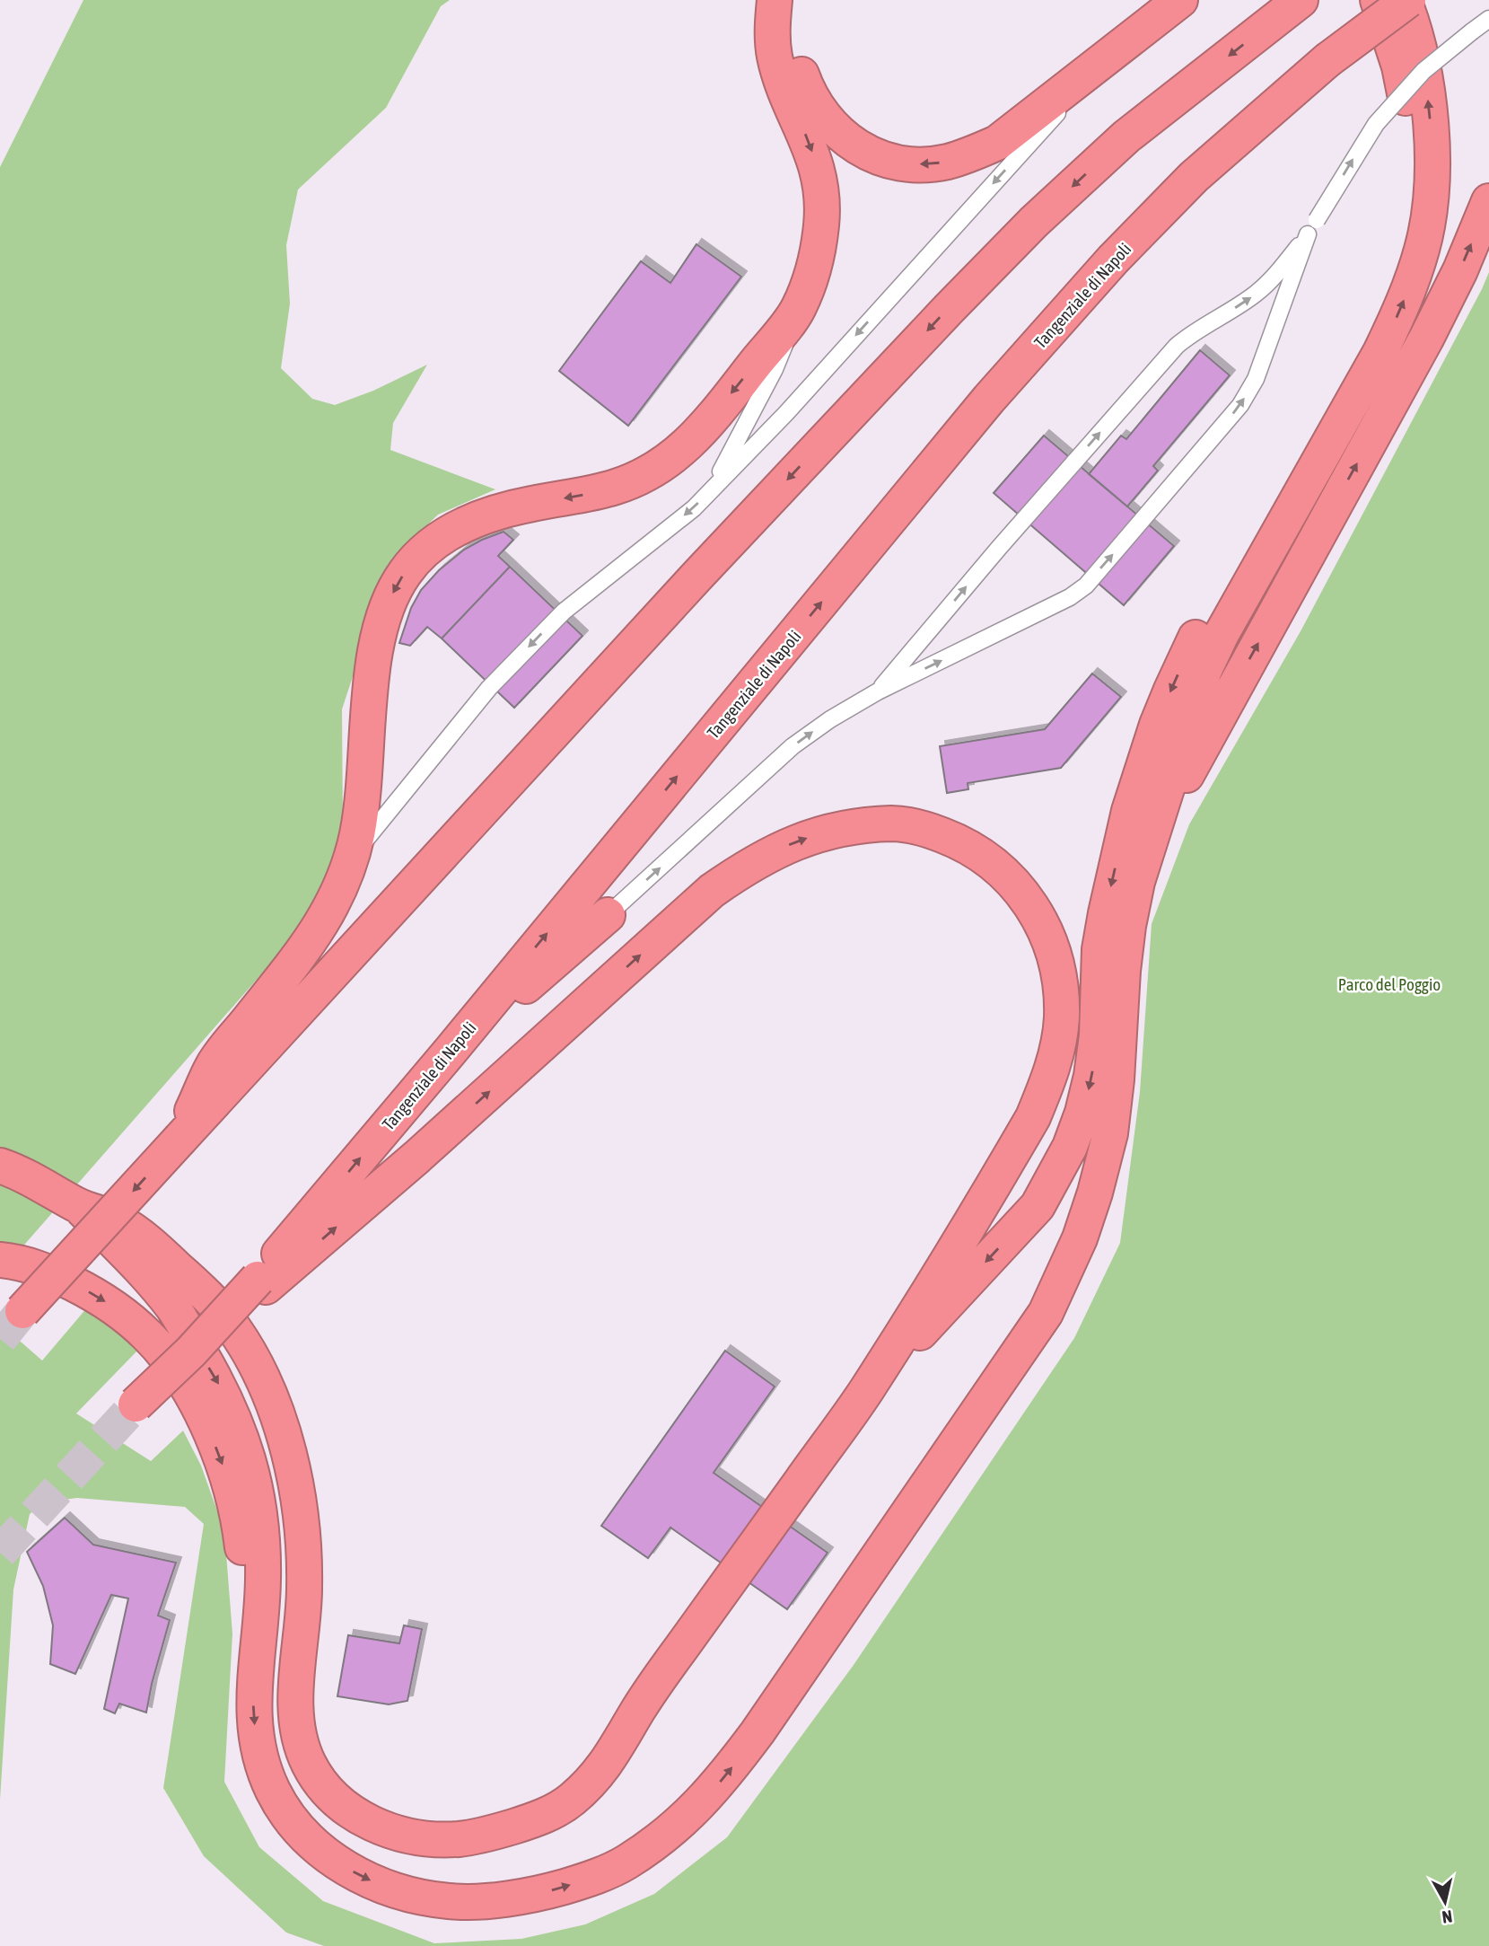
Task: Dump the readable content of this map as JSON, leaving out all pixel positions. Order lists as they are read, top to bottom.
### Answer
{
  "streets": {
    "highway": ["Tangenziale di Napoli"]
  },
  "parks": ["Parco del Poggio"],
  "north": "bottom"
}
